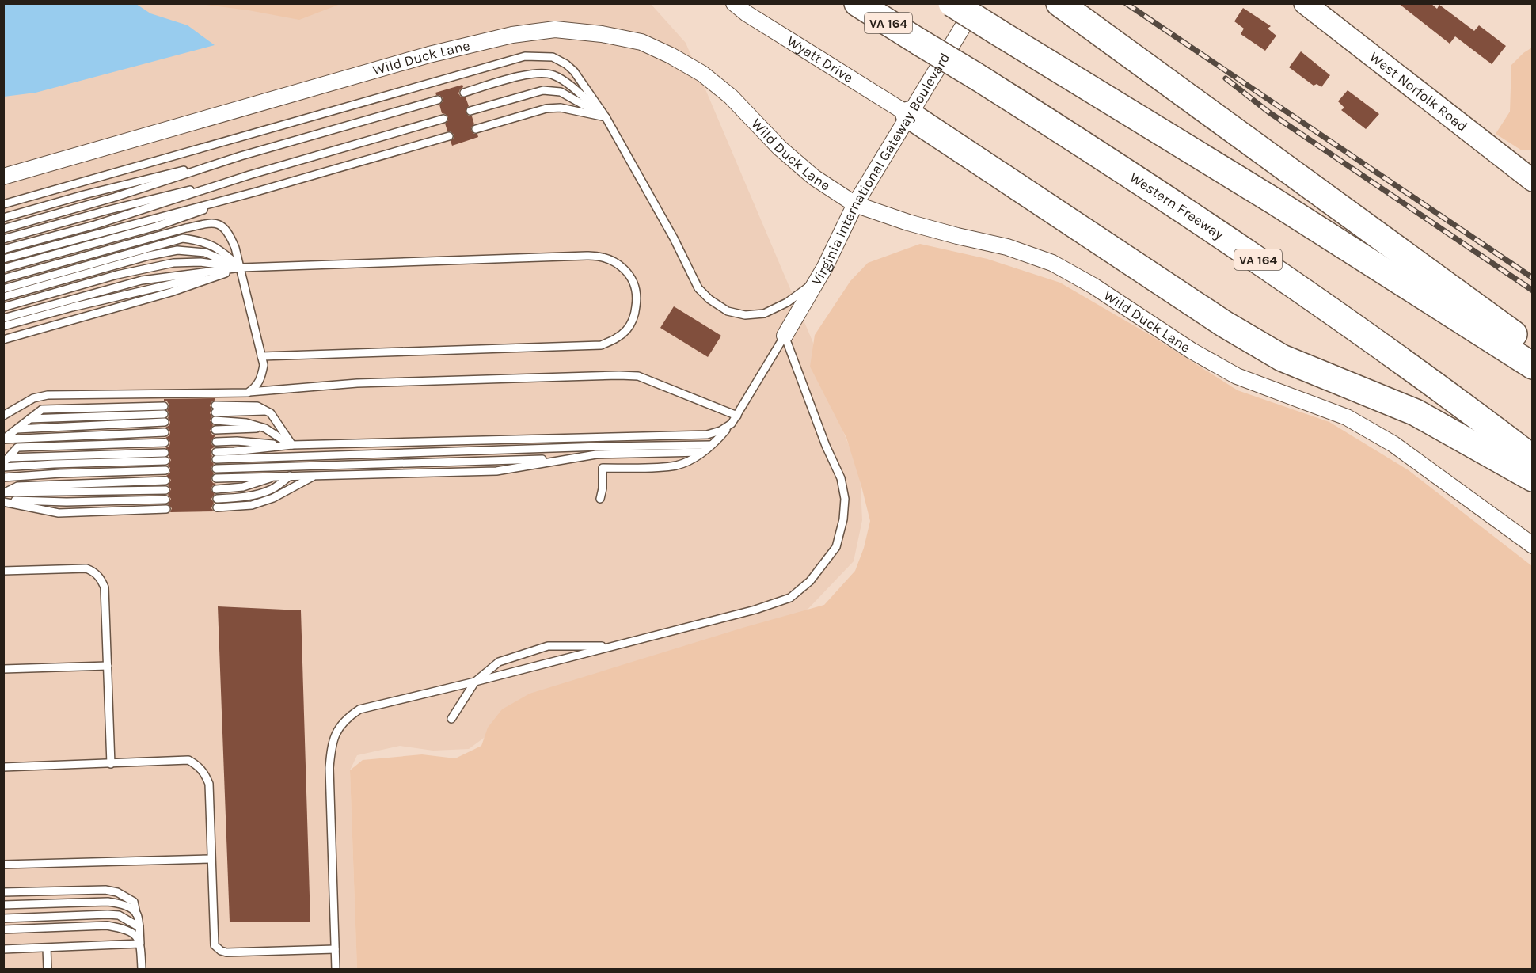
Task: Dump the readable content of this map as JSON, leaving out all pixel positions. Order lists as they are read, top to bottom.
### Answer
{
  "streets": {
    "highway": ["VA 164", "Western Freeway"],
    "street": [
      "Wild Duck Lane",
      "Wyatt Drive",
      "West Norfolk Road",
      "Virginia International Gateway Boulevard"
    ]
  },
  "crossings": [
    ["Wild Duck Lane", "Virginia International Gateway Boulevard"],
    ["Wyatt Drive", "Virginia International Gateway Boulevard"]
  ]
}
